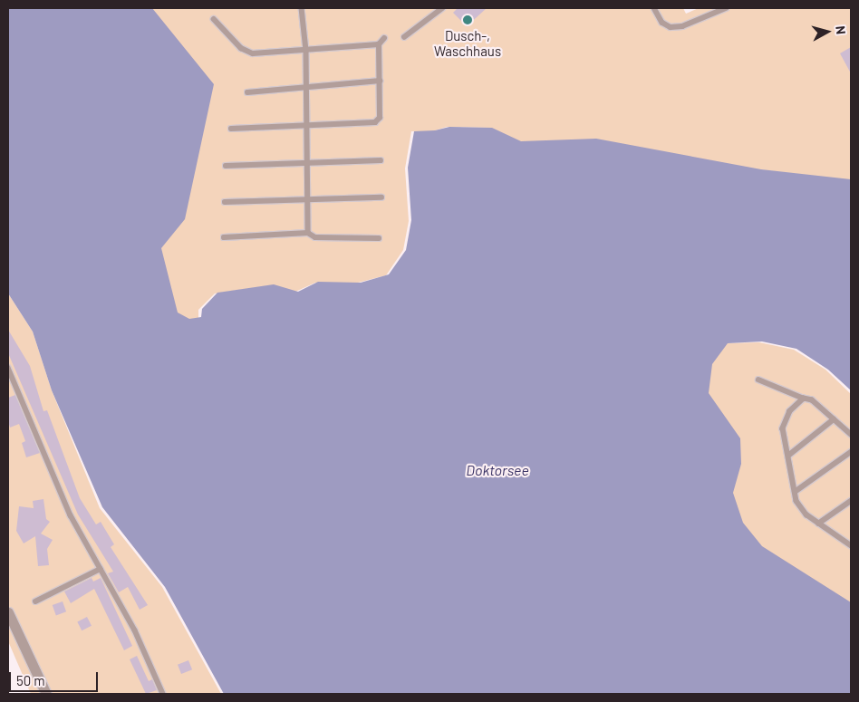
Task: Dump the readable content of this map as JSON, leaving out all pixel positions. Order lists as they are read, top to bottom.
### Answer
{
  "water": ["Doktorsee"],
  "places": ["Dusch-, Waschhaus"],
  "scale_bar": "50 m",
  "north": "right"
}
